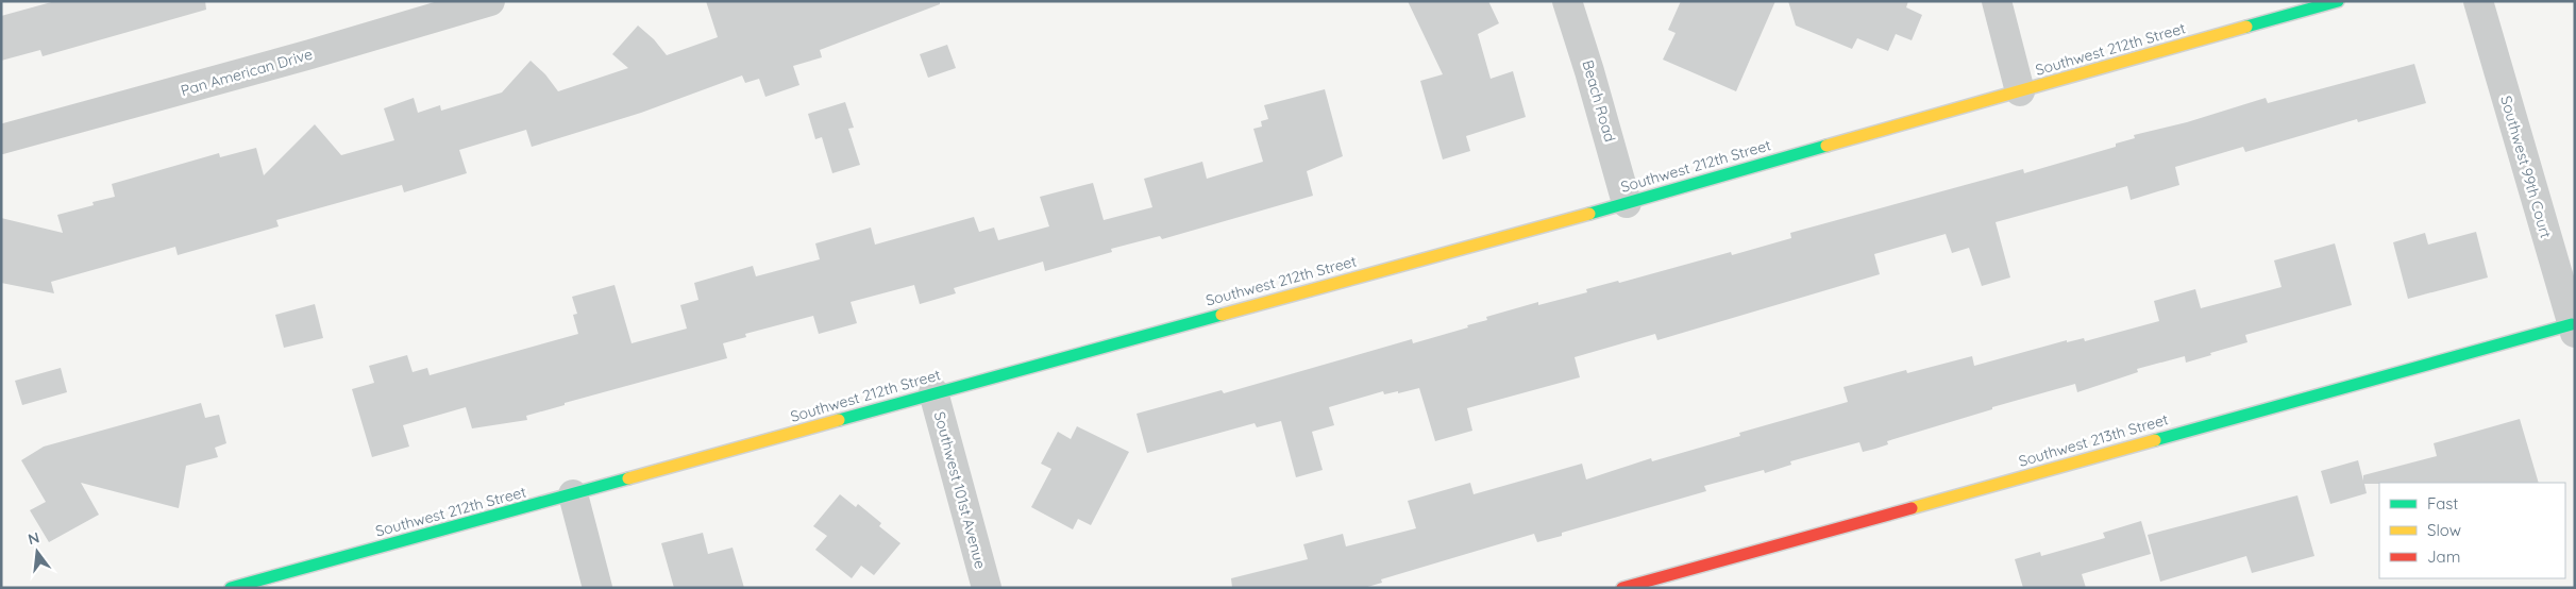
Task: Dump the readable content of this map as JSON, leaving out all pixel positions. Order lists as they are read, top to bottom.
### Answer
{
  "streets": {
    "street": [
      "Southwest 212th Street",
      "Pan American Drive",
      "Beach Road",
      "Southwest 99th Court",
      "Southwest 213th Street",
      "Southwest 101st Avenue"
    ]
  },
  "crossings": [
    ["Southwest 212th Street", "Beach Road"],
    ["Southwest 212th Street", "Southwest 101st Avenue"],
    ["Southwest 99th Court", "Southwest 213th Street"]
  ],
  "legend": ["Fast", "Slow", "Jam"],
  "north": "top"
}
